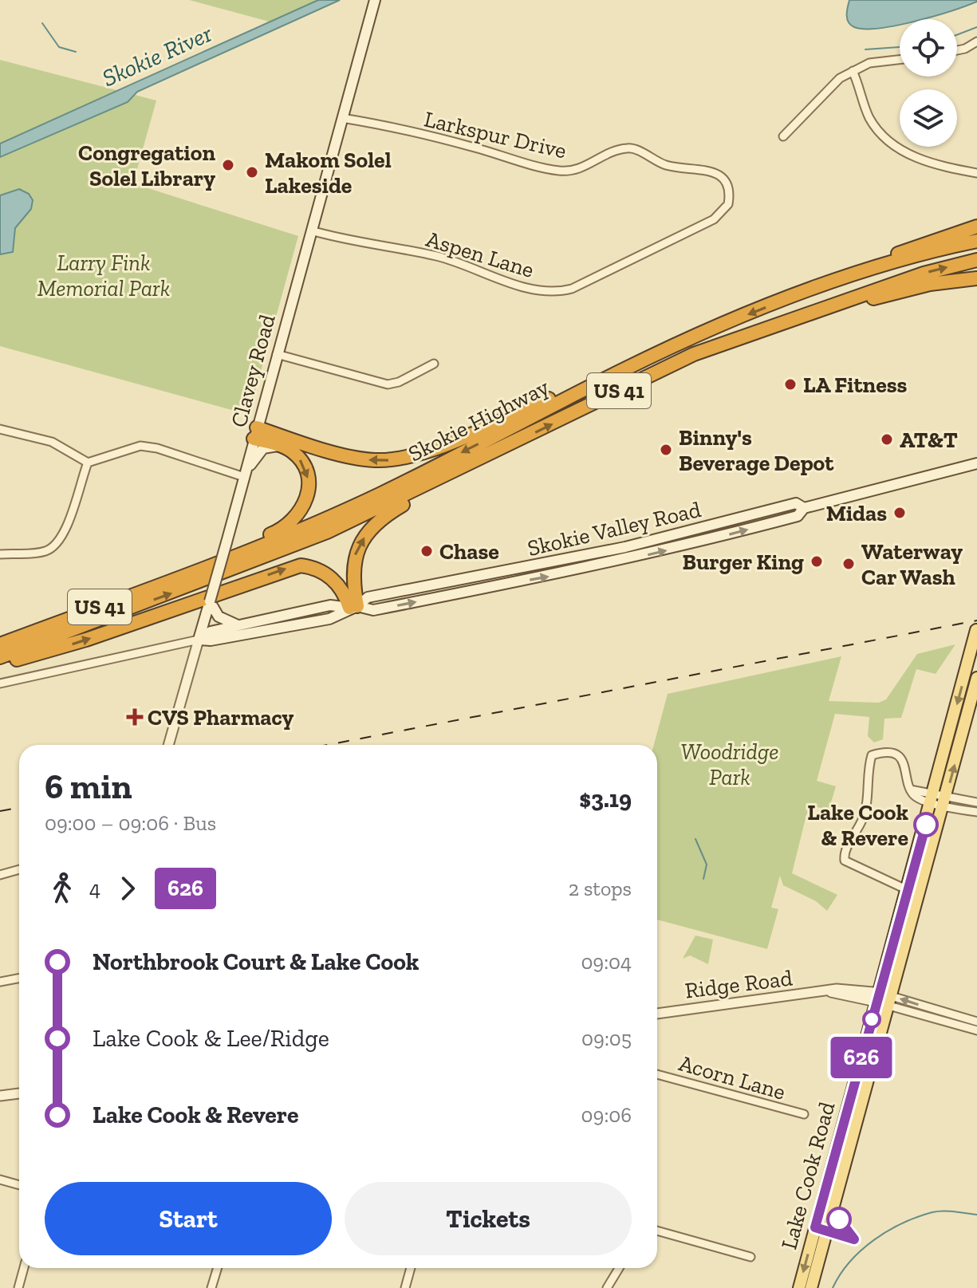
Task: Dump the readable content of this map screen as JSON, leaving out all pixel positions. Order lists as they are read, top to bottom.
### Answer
{
  "streets": {
    "highway": ["US 41", "Skokie Highway"],
    "main road": ["Clavey Road", "Skokie Valley Road", "Lake Cook Road"],
    "street": [
      "Larkspur Drive",
      "Aspen Lane",
      "Ridge Road",
      "Acorn Lane"
    ]
  },
  "crossings": [
    ["Larkspur Drive", "Aspen Lane"],
    ["Larkspur Drive", "Clavey Road"],
    ["Aspen Lane", "Clavey Road"],
    ["Clavey Road", "Skokie Valley Road"],
    ["Ridge Road", "Lake Cook Road"]
  ],
  "water": ["Skokie River"],
  "parks": ["Larry Fink Memorial Park", "Woodridge Park"],
  "places": {
    "other": [
      "Congregation Solel Library",
      "Makom Solel Lakeside",
      "LA Fitness",
      "AT&T",
      "Binny's Beverage Depot",
      "Midas",
      "Chase",
      "Burger King",
      "Waterway Car Wash",
      "Lake Cook & Revere"
    ],
    "health": ["CVS Pharmacy"]
  },
  "lines": ["bus line 626"],
  "page": {
    "on_map": "626",
    "heading": ["6 min", "09:00 – 09:06 · Bus", "$3.19"],
    "legs": ["4", "626", "2 stops"],
    "list": [
      {
        "name": "Northbrook Court & Lake Cook",
        "value": "09:04"
      },
      {
        "name": "Lake Cook & Lee/Ridge",
        "value": "09:05"
      },
      {
        "name": "Lake Cook & Revere",
        "value": "09:06"
      }
    ],
    "buttons": ["Start", "Tickets"]
  }
}
